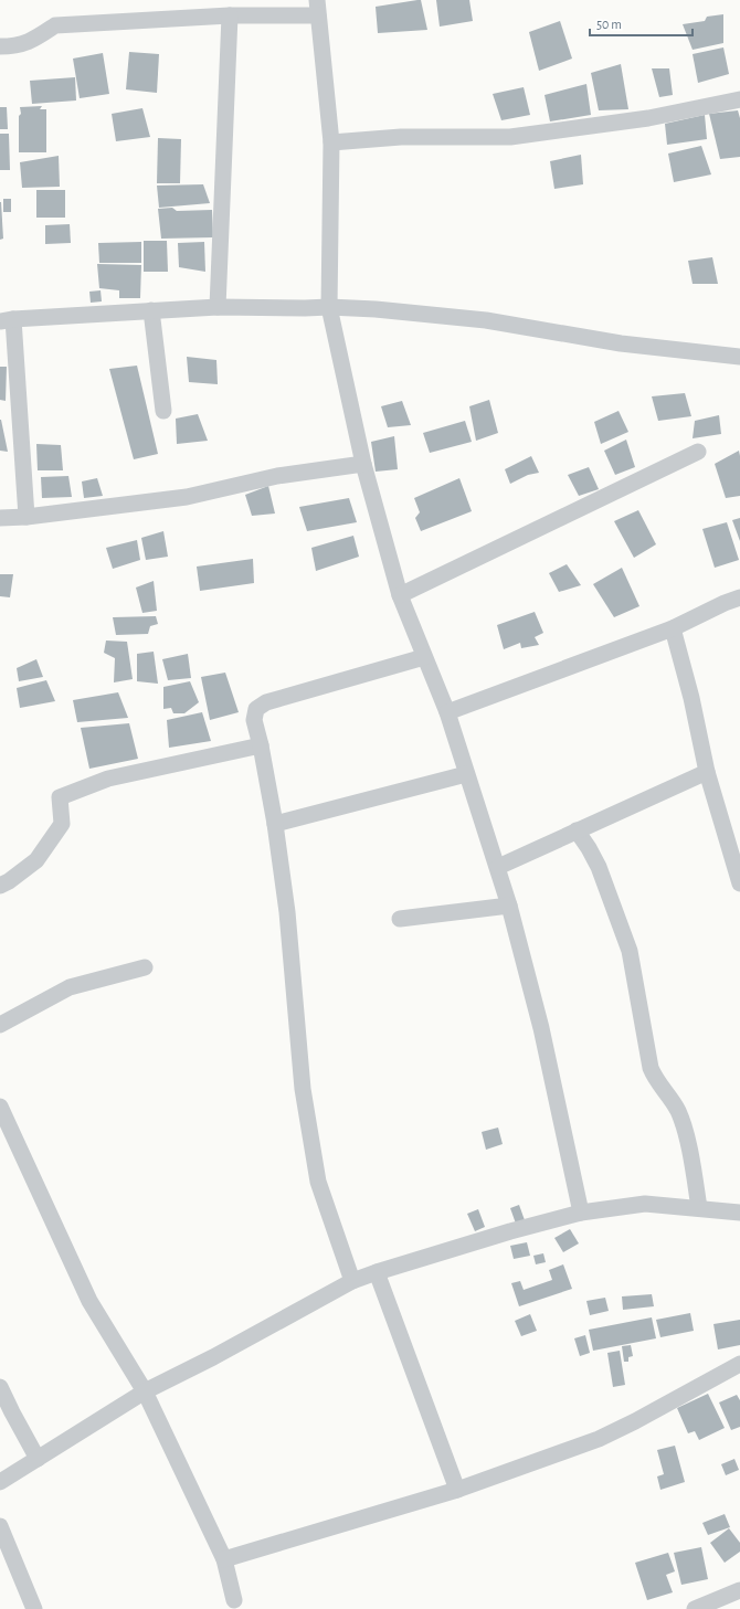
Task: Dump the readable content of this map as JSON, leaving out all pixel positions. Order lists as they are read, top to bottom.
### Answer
{
  "scale_bar": "50 m"
}
